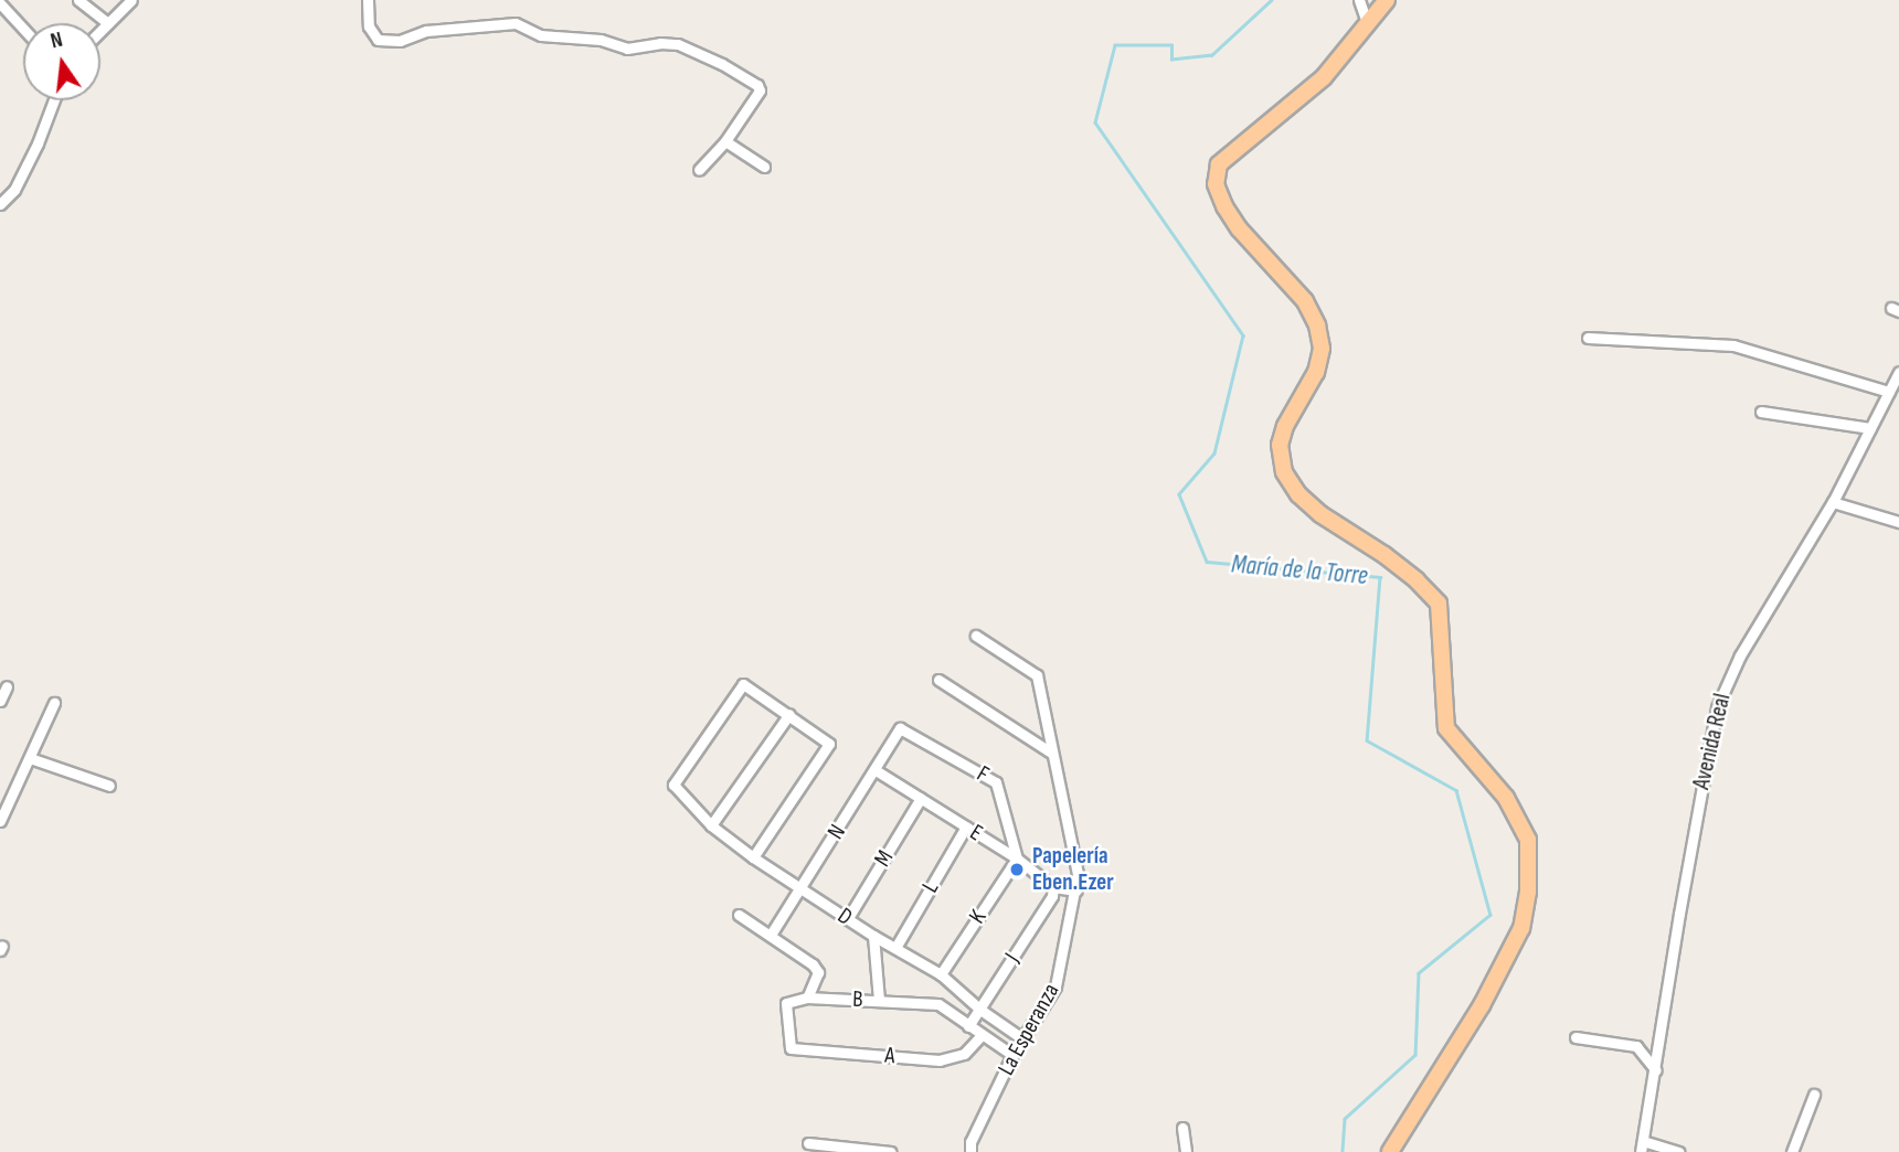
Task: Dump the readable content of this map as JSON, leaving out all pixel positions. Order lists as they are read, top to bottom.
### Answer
{
  "streets": {
    "street": [
      "Avenida Real",
      "F",
      "N",
      "E",
      "M",
      "L",
      "D",
      "K",
      "J",
      "B",
      "La Esperanza",
      "A"
    ]
  },
  "crossings": [
    ["F", "N"],
    ["F", "E"],
    ["F", "K"],
    ["N", "E"],
    ["N", "D"],
    ["E", "M"],
    ["E", "L"],
    ["E", "K"],
    ["E", "J"],
    ["M", "D"],
    ["L", "D"],
    ["D", "K"],
    ["D", "J"],
    ["D", "La Esperanza"],
    ["J", "B"],
    ["B", "A"]
  ],
  "water": ["María de la Torre"],
  "places": ["Papelería Eben.Ezer"],
  "north": "top"
}
